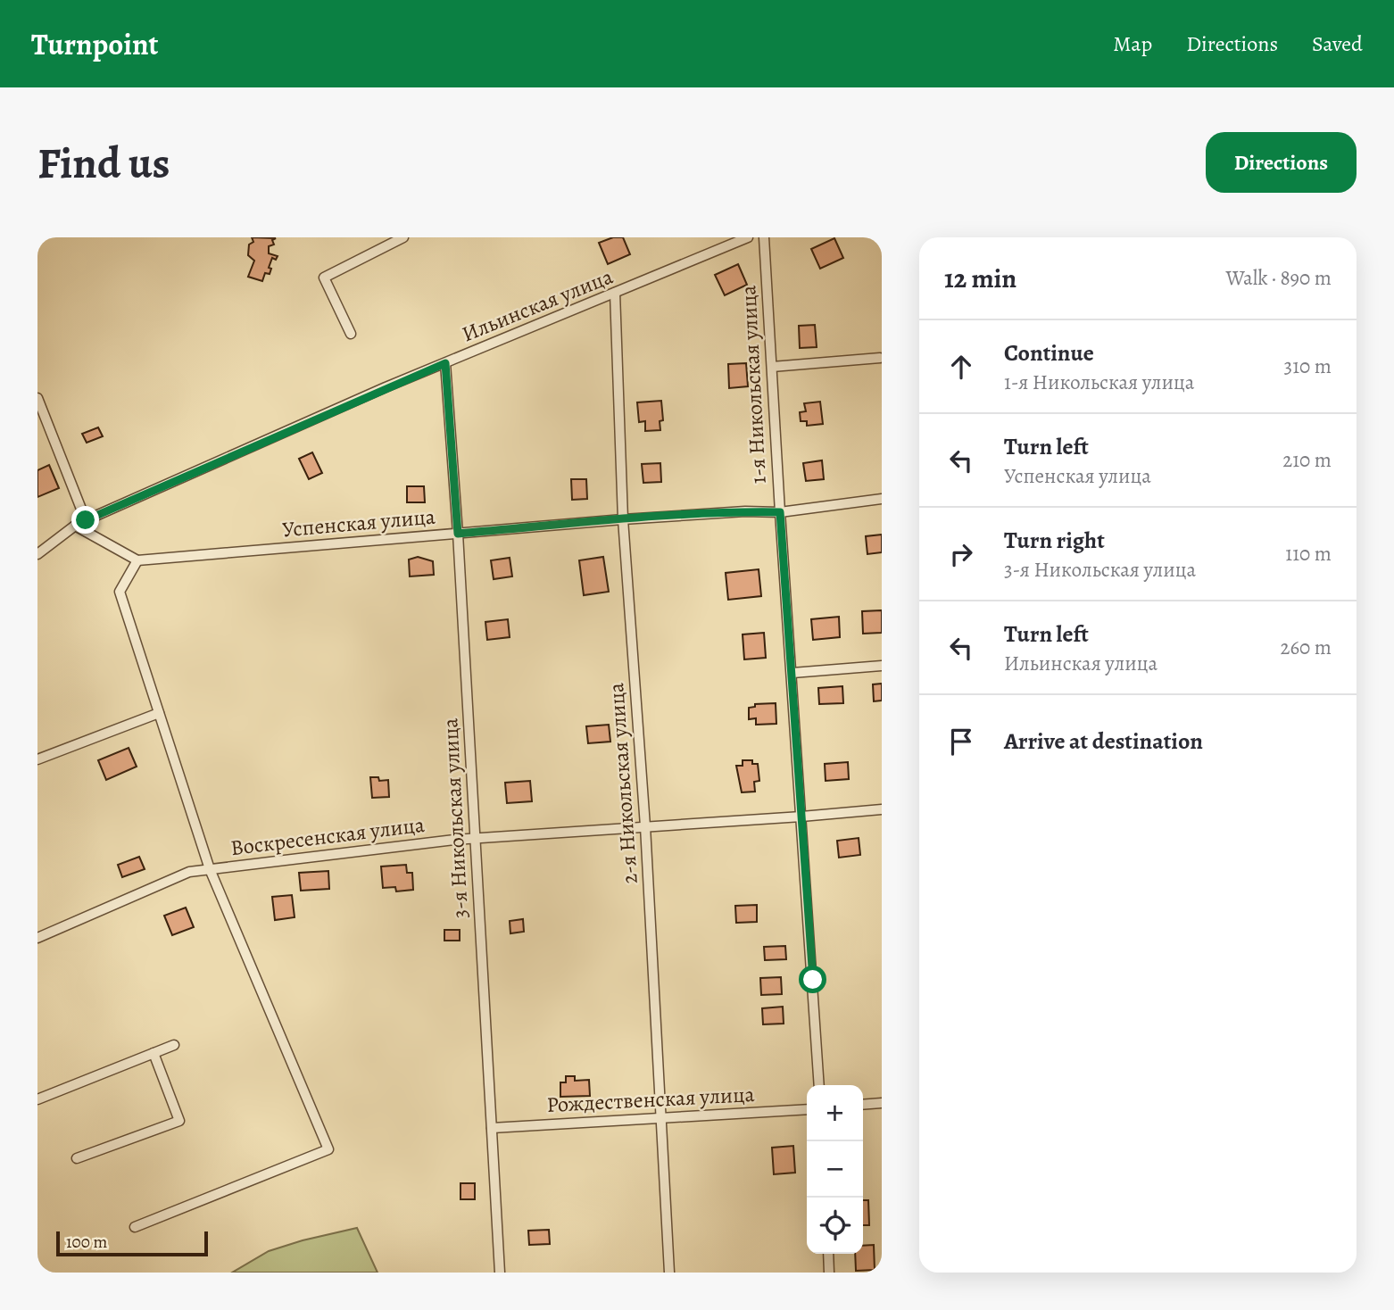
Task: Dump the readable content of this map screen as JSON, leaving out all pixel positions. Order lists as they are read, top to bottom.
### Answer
{
  "streets": {
    "street": [
      "Ильинская улица",
      "1-я Никольская улица",
      "Успенская улица",
      "2-я Никольская улица",
      "3-я Никольская улица",
      "Воскресенская улица",
      "Рождественская улица"
    ]
  },
  "crossings": [
    ["Ильинская улица", "2-я Никольская улица"],
    ["Ильинская улица", "3-я Никольская улица"],
    ["1-я Никольская улица", "Успенская улица"],
    ["1-я Никольская улица", "Воскресенская улица"],
    ["Успенская улица", "2-я Никольская улица"],
    ["Успенская улица", "3-я Никольская улица"],
    ["2-я Никольская улица", "Воскресенская улица"],
    ["2-я Никольская улица", "Рождественская улица"],
    ["3-я Никольская улица", "Воскресенская улица"],
    ["3-я Никольская улица", "Рождественская улица"]
  ],
  "scale_bar": "100 m",
  "page": {
    "header": "Turnpoint",
    "nav": ["Map", "Directions", "Saved"],
    "buttons": "Directions",
    "title": "Find us",
    "heading": ["12 min", "Walk · 890 m"],
    "list": [
      ["Continue", "1-я Никольская улица", "310 m"],
      ["Turn left", "Успенская улица", "210 m"],
      ["Turn right", "3-я Никольская улица", "110 m"],
      ["Turn left", "Ильинская улица", "260 m"],
      "Arrive at destination"
    ],
    "map_buttons": ["+", "−"],
    "scale": "100 m"
  }
}
